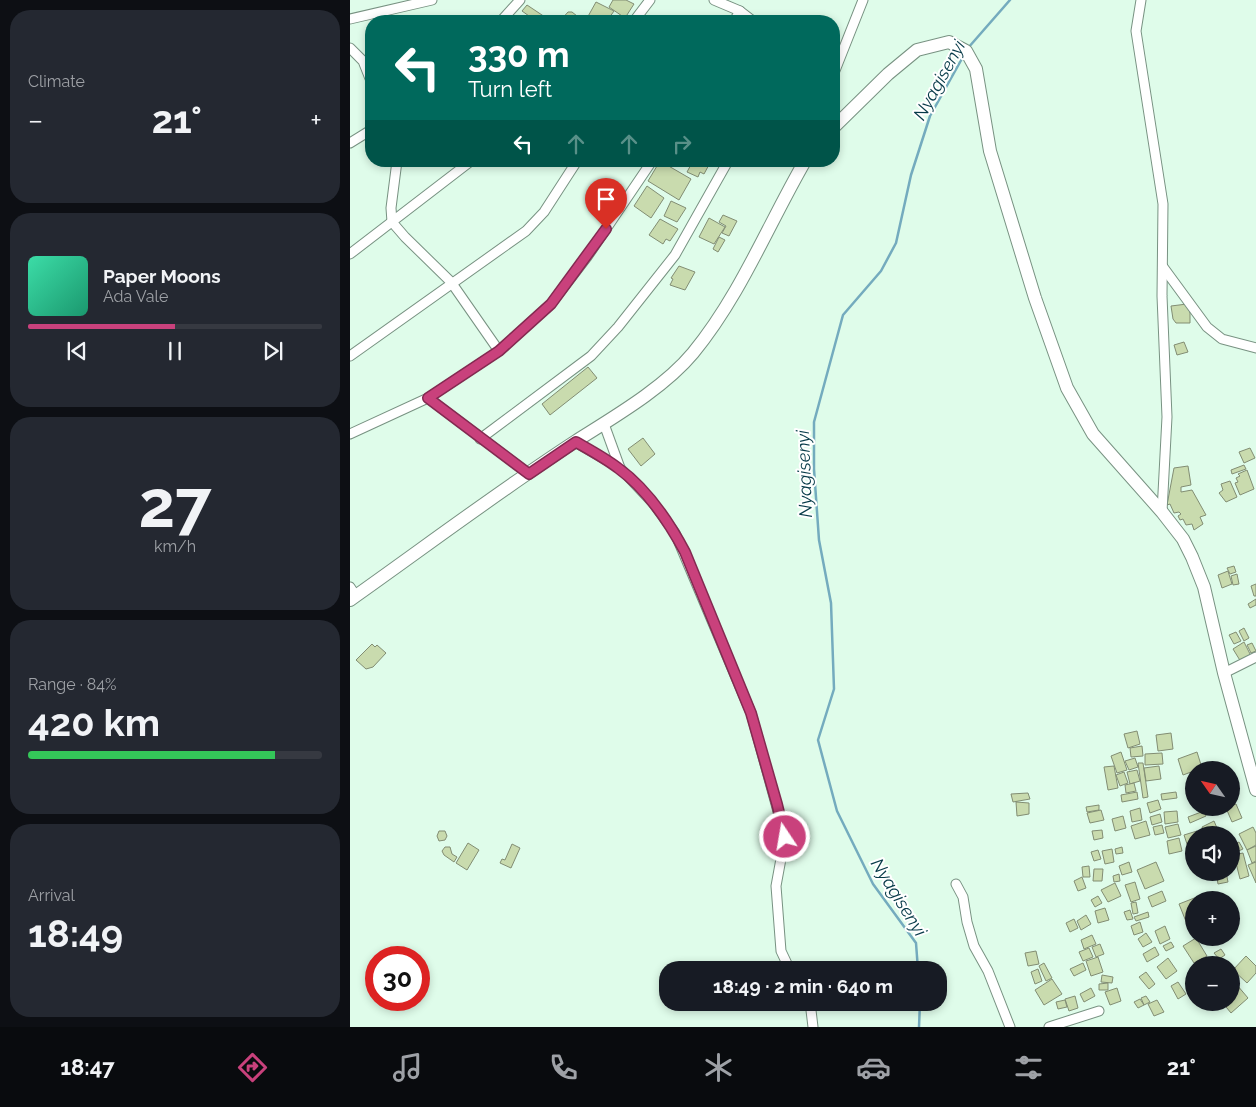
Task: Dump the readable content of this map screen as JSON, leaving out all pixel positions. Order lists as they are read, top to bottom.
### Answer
{
  "water": ["Nyagisenyi"],
  "north": "top left",
  "page": {
    "tile": [
      "Climate",
      ["27", "km/h"],
      ["Range · 84%", "420 km"],
      ["Arrival", "18:49"]
    ],
    "turn": ["330 m", "Turn left"],
    "heat": ["−", "21°", "+"],
    "song": ["Paper Moons", "Ada Vale"],
    "map_buttons": ["+", "−"],
    "limit": "30",
    "trip": "18:49 · 2 min · 640 m",
    "tabs": ["18:47", "21°"]
  }
}
